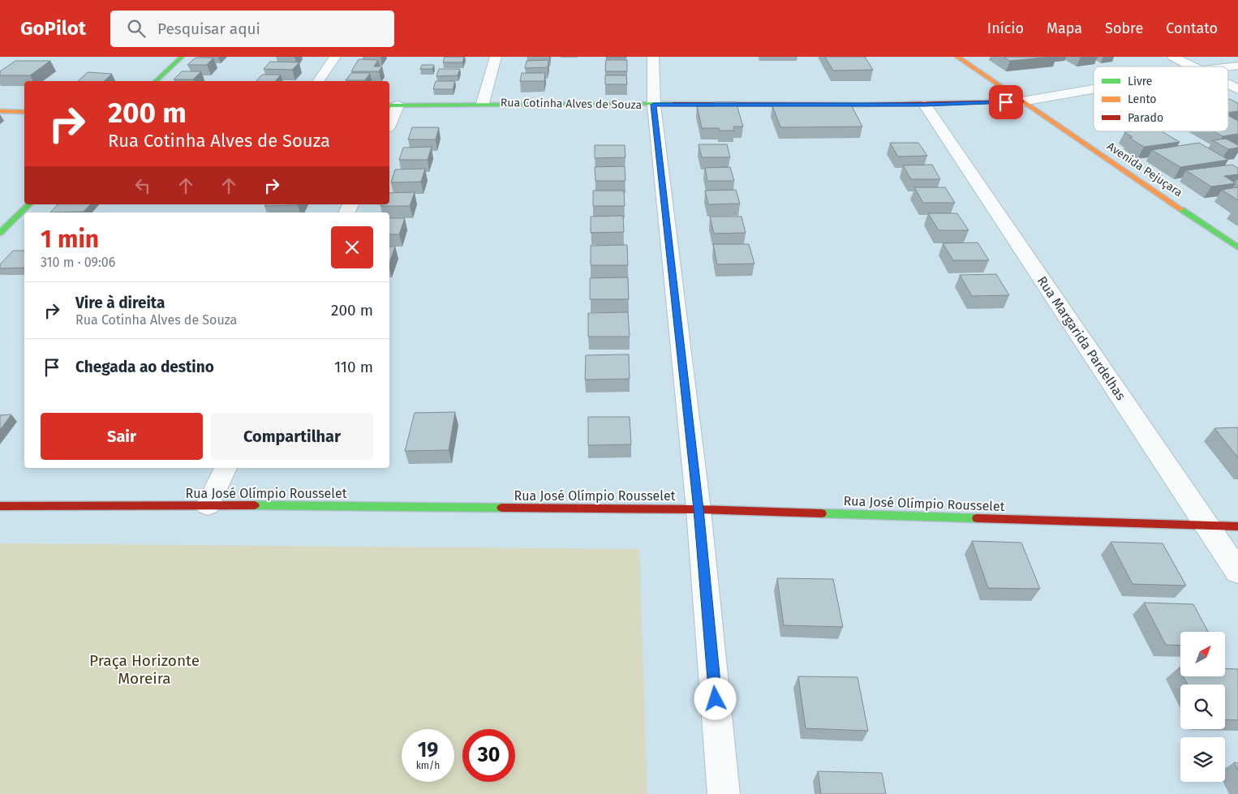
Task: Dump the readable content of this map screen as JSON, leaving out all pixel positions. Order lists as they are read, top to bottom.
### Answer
{
  "streets": {
    "street": [
      "Rua Cotinha Alves de Souza",
      "Avenida Pejuçara",
      "Rua Margarida Pardelhas",
      "Rua José Olímpio Rousselet"
    ]
  },
  "crossings": [
    ["Rua Cotinha Alves de Souza", "Avenida Pejuçara"],
    ["Rua Cotinha Alves de Souza", "Rua Margarida Pardelhas"],
    ["Rua Margarida Pardelhas", "Rua José Olímpio Rousselet"]
  ],
  "parks": ["Praça Horizonte Moreira"],
  "legend": ["Livre", "Lento", "Parado"],
  "north": "top right",
  "page": {
    "header": "GoPilot",
    "search": "Pesquisar aqui",
    "nav": [
      "Início",
      "Mapa",
      "Sobre",
      "Contato"
    ],
    "turn": ["200 m", "Rua Cotinha Alves de Souza"],
    "heading": ["1 min", "310 m · 09:06"],
    "list": [
      {
        "name": "Vire à direita",
        "note": "Rua Cotinha Alves de Souza",
        "value": "200 m"
      },
      {
        "name": "Chegada ao destino",
        "value": "110 m"
      }
    ],
    "buttons": ["Sair", "Compartilhar"],
    "speed": "19 km/h",
    "limit": "30"
  }
}
